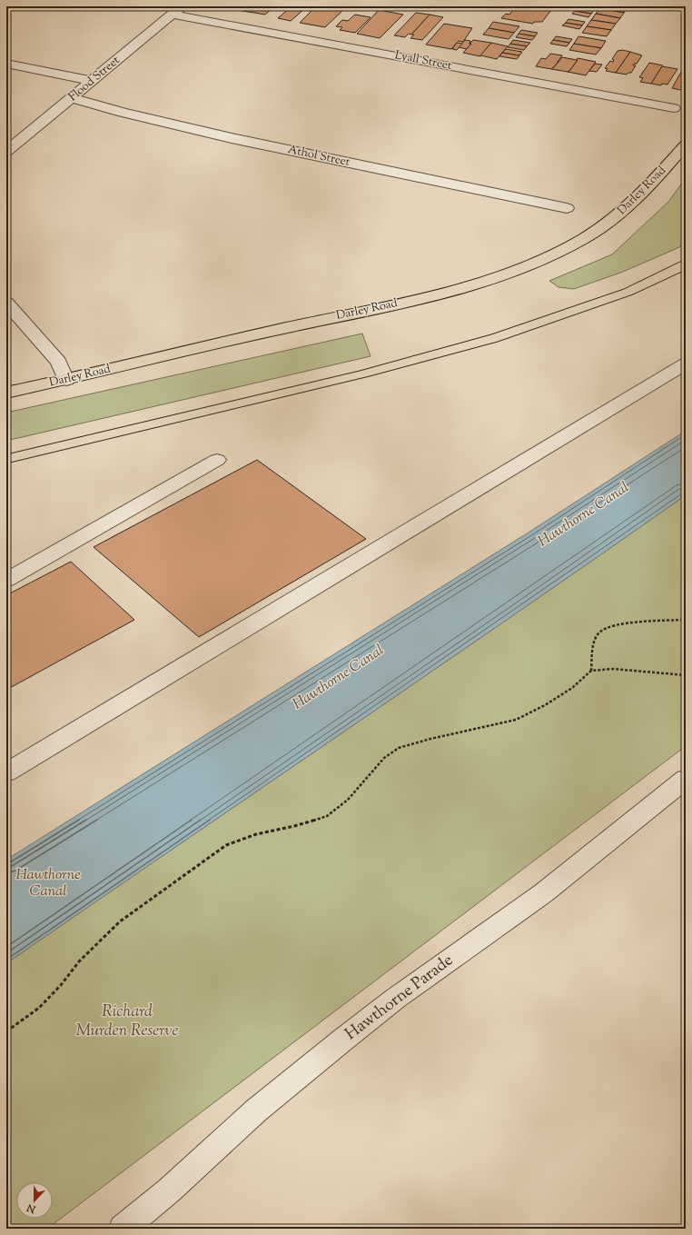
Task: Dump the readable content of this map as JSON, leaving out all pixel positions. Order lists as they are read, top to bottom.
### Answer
{
  "streets": {
    "main road": ["Darley Road"],
    "street": [
      "Lyall Street",
      "Flood Street",
      "Athol Street",
      "Hawthorne Parade"
    ]
  },
  "crossings": [
    ["Lyall Street", "Flood Street"],
    ["Flood Street", "Athol Street"]
  ],
  "water": ["Hawthorne Canal"],
  "parks": ["Richard Murden Reserve"],
  "north": "bottom"
}
